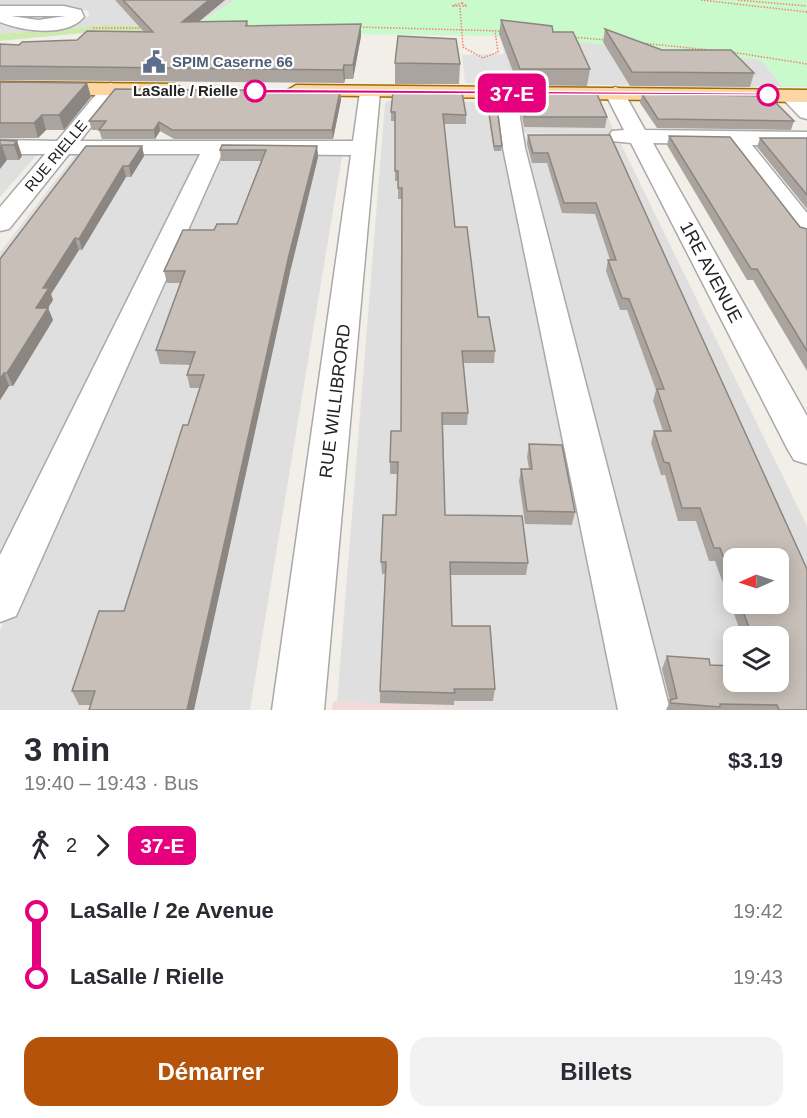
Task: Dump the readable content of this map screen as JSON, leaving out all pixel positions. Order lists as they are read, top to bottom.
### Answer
{
  "streets": {
    "street": ["RUE RIELLE", "1RE AVENUE", "RUE WILLIBRORD"]
  },
  "places": {
    "public building": ["SPIM Caserne 66"],
    "other": ["LaSalle / Rielle"]
  },
  "lines": ["bus line 37-E"],
  "north": "left",
  "page": {
    "on_map": "37-E",
    "heading": ["3 min", "19:40 – 19:43 · Bus", "$3.19"],
    "legs": ["2", "37-E"],
    "list": [
      {
        "name": "LaSalle / 2e Avenue",
        "value": "19:42"
      },
      {
        "name": "LaSalle / Rielle",
        "value": "19:43"
      }
    ],
    "buttons": ["Démarrer", "Billets"]
  }
}
